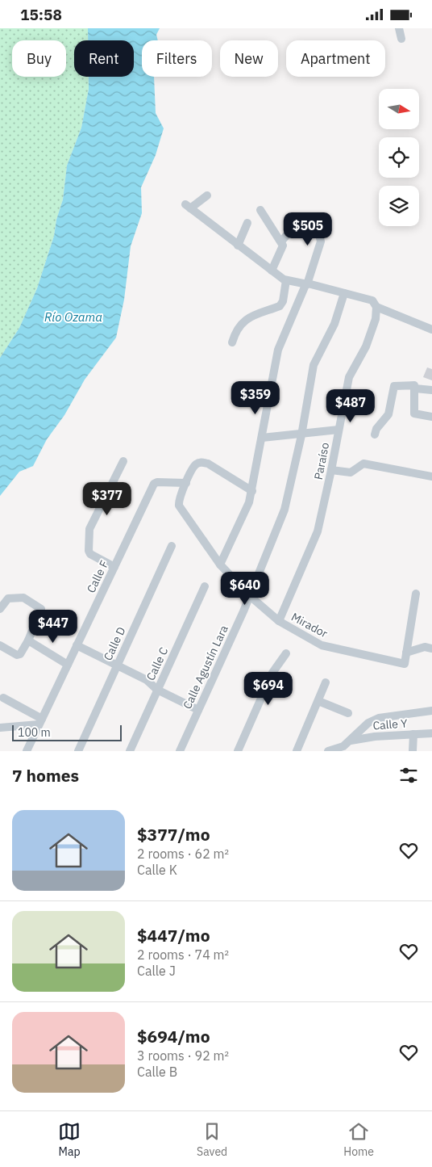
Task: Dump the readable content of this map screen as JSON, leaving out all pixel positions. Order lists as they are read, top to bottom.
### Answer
{
  "streets": {
    "street": [
      "Paraíso",
      "Calle F",
      "Mirador",
      "Calle D",
      "Calle C",
      "Calle Agustín Lara",
      "Calle Y"
    ]
  },
  "crossings": [
    ["Paraíso", "Mirador"],
    ["Calle F", "Mirador"],
    ["Mirador", "Calle Agustín Lara"]
  ],
  "water": ["Río Ozama"],
  "scale_bar": "100 m",
  "north": "right",
  "page": {
    "status": "15:58",
    "chip": [
      "Buy",
      "Rent",
      "Filters",
      "New",
      "Apartment"
    ],
    "price": [
      "$505",
      "$359",
      "$487",
      "$377",
      "$640",
      "$447",
      "$694"
    ],
    "scale": "100 m",
    "heading": "7 homes",
    "list": [
      {
        "name": "$377/mo",
        "note": "2 rooms · 62 m² · Calle K"
      },
      {
        "name": "$447/mo",
        "note": "2 rooms · 74 m² · Calle J"
      },
      {
        "name": "$694/mo",
        "note": "3 rooms · 92 m² · Calle B"
      }
    ],
    "tabs": ["Map", "Saved", "Home"]
  }
}
